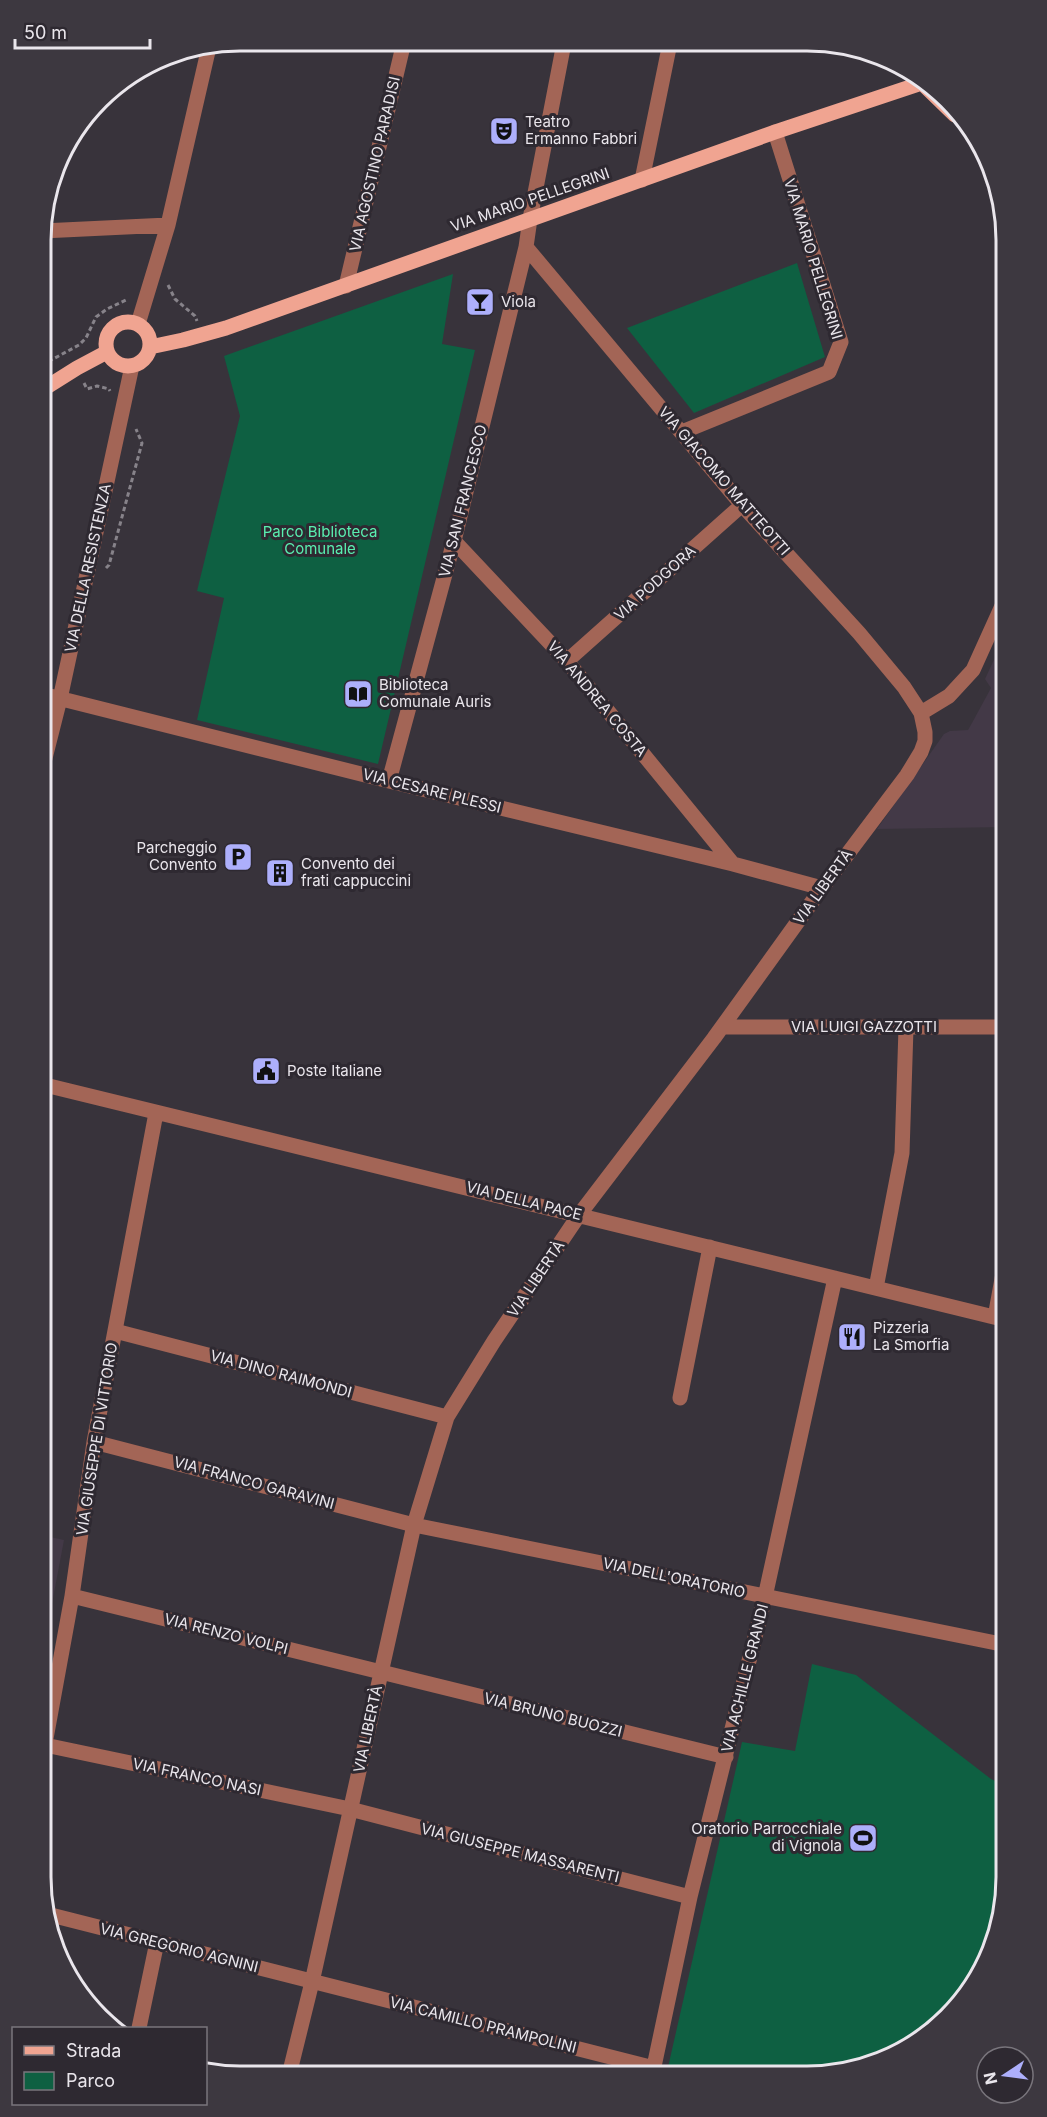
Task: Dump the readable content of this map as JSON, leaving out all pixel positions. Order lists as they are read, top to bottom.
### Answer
{
  "streets": {
    "main road": ["VIA MARIO PELLEGRINI"],
    "street": [
      "VIA AGOSTINO PARADISI",
      "VIA GIACOMO MATTEOTTI",
      "VIA SAN FRANCESCO",
      "VIA DELLA RESISTENZA",
      "VIA PODGORA",
      "VIA ANDREA COSTA",
      "VIA CESARE PLESSI",
      "VIA LIBERTÀ",
      "VIA LUIGI GAZZOTTI",
      "VIA DELLA PACE",
      "VIA DINO RAIMONDI",
      "VIA GIUSEPPE DI VITTORIO",
      "VIA FRANCO GARAVINI",
      "VIA DELL'ORATORIO",
      "VIA RENZO VOLPI",
      "VIA ACHILLE GRANDI",
      "VIA BRUNO BUOZZI",
      "VIA FRANCO NASI",
      "VIA GIUSEPPE MASSARENTI",
      "VIA GREGORIO AGNINI",
      "VIA CAMILLO PRAMPOLINI"
    ]
  },
  "crossings": [
    ["VIA AGOSTINO PARADISI", "VIA MARIO PELLEGRINI"],
    ["VIA MARIO PELLEGRINI", "VIA GIACOMO MATTEOTTI"],
    ["VIA MARIO PELLEGRINI", "VIA SAN FRANCESCO"],
    ["VIA MARIO PELLEGRINI", "VIA DELLA RESISTENZA"],
    ["VIA GIACOMO MATTEOTTI", "VIA SAN FRANCESCO"],
    ["VIA GIACOMO MATTEOTTI", "VIA PODGORA"],
    ["VIA GIACOMO MATTEOTTI", "VIA LIBERTÀ"],
    ["VIA SAN FRANCESCO", "VIA ANDREA COSTA"],
    ["VIA SAN FRANCESCO", "VIA CESARE PLESSI"],
    ["VIA DELLA RESISTENZA", "VIA CESARE PLESSI"],
    ["VIA PODGORA", "VIA ANDREA COSTA"],
    ["VIA ANDREA COSTA", "VIA CESARE PLESSI"],
    ["VIA CESARE PLESSI", "VIA LIBERTÀ"],
    ["VIA LIBERTÀ", "VIA LUIGI GAZZOTTI"],
    ["VIA LIBERTÀ", "VIA DELLA PACE"],
    ["VIA LIBERTÀ", "VIA DINO RAIMONDI"],
    ["VIA LIBERTÀ", "VIA FRANCO GARAVINI"],
    ["VIA LIBERTÀ", "VIA DELL'ORATORIO"],
    ["VIA LIBERTÀ", "VIA RENZO VOLPI"],
    ["VIA LIBERTÀ", "VIA BRUNO BUOZZI"],
    ["VIA LIBERTÀ", "VIA FRANCO NASI"],
    ["VIA LIBERTÀ", "VIA GIUSEPPE MASSARENTI"],
    ["VIA LIBERTÀ", "VIA GREGORIO AGNINI"],
    ["VIA LIBERTÀ", "VIA CAMILLO PRAMPOLINI"],
    ["VIA DELLA PACE", "VIA GIUSEPPE DI VITTORIO"],
    ["VIA DELLA PACE", "VIA ACHILLE GRANDI"],
    ["VIA DINO RAIMONDI", "VIA GIUSEPPE DI VITTORIO"],
    ["VIA GIUSEPPE DI VITTORIO", "VIA FRANCO GARAVINI"],
    ["VIA GIUSEPPE DI VITTORIO", "VIA RENZO VOLPI"],
    ["VIA FRANCO GARAVINI", "VIA DELL'ORATORIO"],
    ["VIA DELL'ORATORIO", "VIA ACHILLE GRANDI"],
    ["VIA RENZO VOLPI", "VIA BRUNO BUOZZI"],
    ["VIA ACHILLE GRANDI", "VIA BRUNO BUOZZI"],
    ["VIA ACHILLE GRANDI", "VIA GIUSEPPE MASSARENTI"],
    ["VIA FRANCO NASI", "VIA GIUSEPPE MASSARENTI"],
    ["VIA GREGORIO AGNINI", "VIA CAMILLO PRAMPOLINI"]
  ],
  "parks": ["Parco Biblioteca Comunale"],
  "places": {
    "theatre": ["Teatro Ermanno Fabbri"],
    "bar": ["Viola"],
    "library": ["Biblioteca Comunale Auris"],
    "parking": ["Parcheggio Convento"],
    "building": ["Convento dei frati cappuccini"],
    "public building": ["Poste Italiane"],
    "restaurant": ["Pizzeria La Smorfia"],
    "sports": ["Oratorio Parrocchiale di Vignola"]
  },
  "legend": ["Strada", "Parco"],
  "scale_bar": "50 m",
  "north": "left"
}
